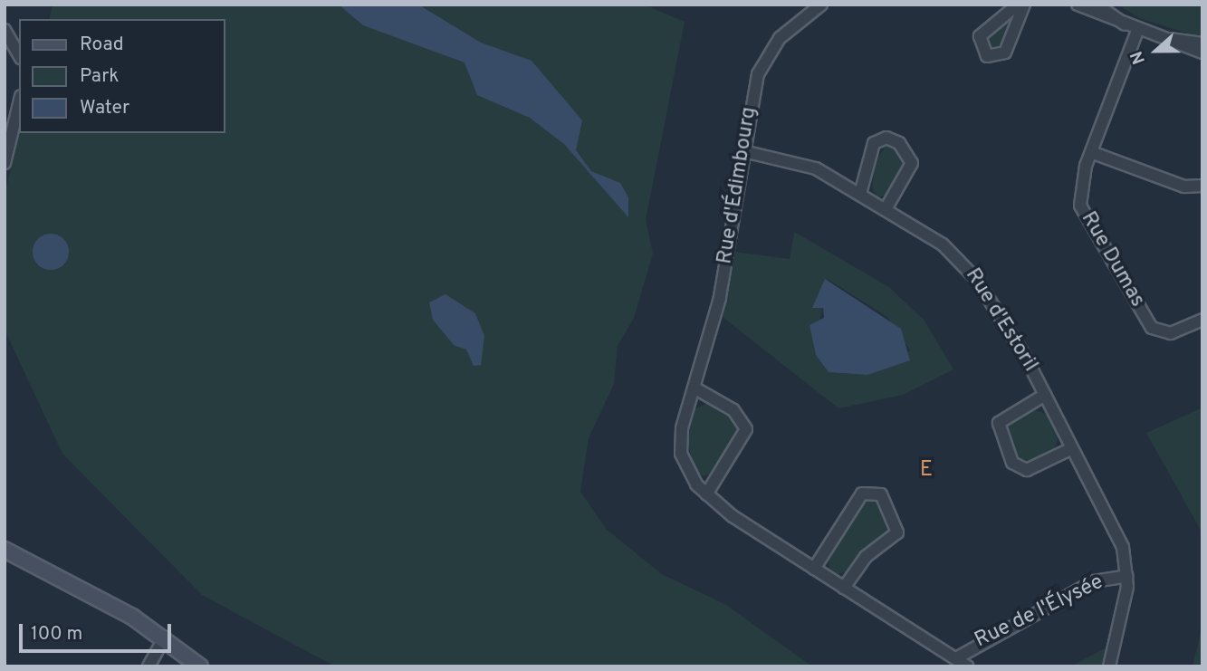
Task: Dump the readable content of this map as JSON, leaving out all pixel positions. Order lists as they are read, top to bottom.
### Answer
{
  "streets": {
    "street": [
      "Rue d'Édimbourg",
      "Rue Dumas",
      "Rue d'Estoril",
      "Rue de l'Élysée"
    ]
  },
  "crossings": [
    ["Rue d'Édimbourg", "Rue d'Estoril"],
    ["Rue d'Édimbourg", "Rue de l'Élysée"],
    ["Rue d'Estoril", "Rue de l'Élysée"]
  ],
  "districts": ["E"],
  "legend": ["Road", "Park", "Water"],
  "scale_bar": "100 m",
  "north": "left"
}
